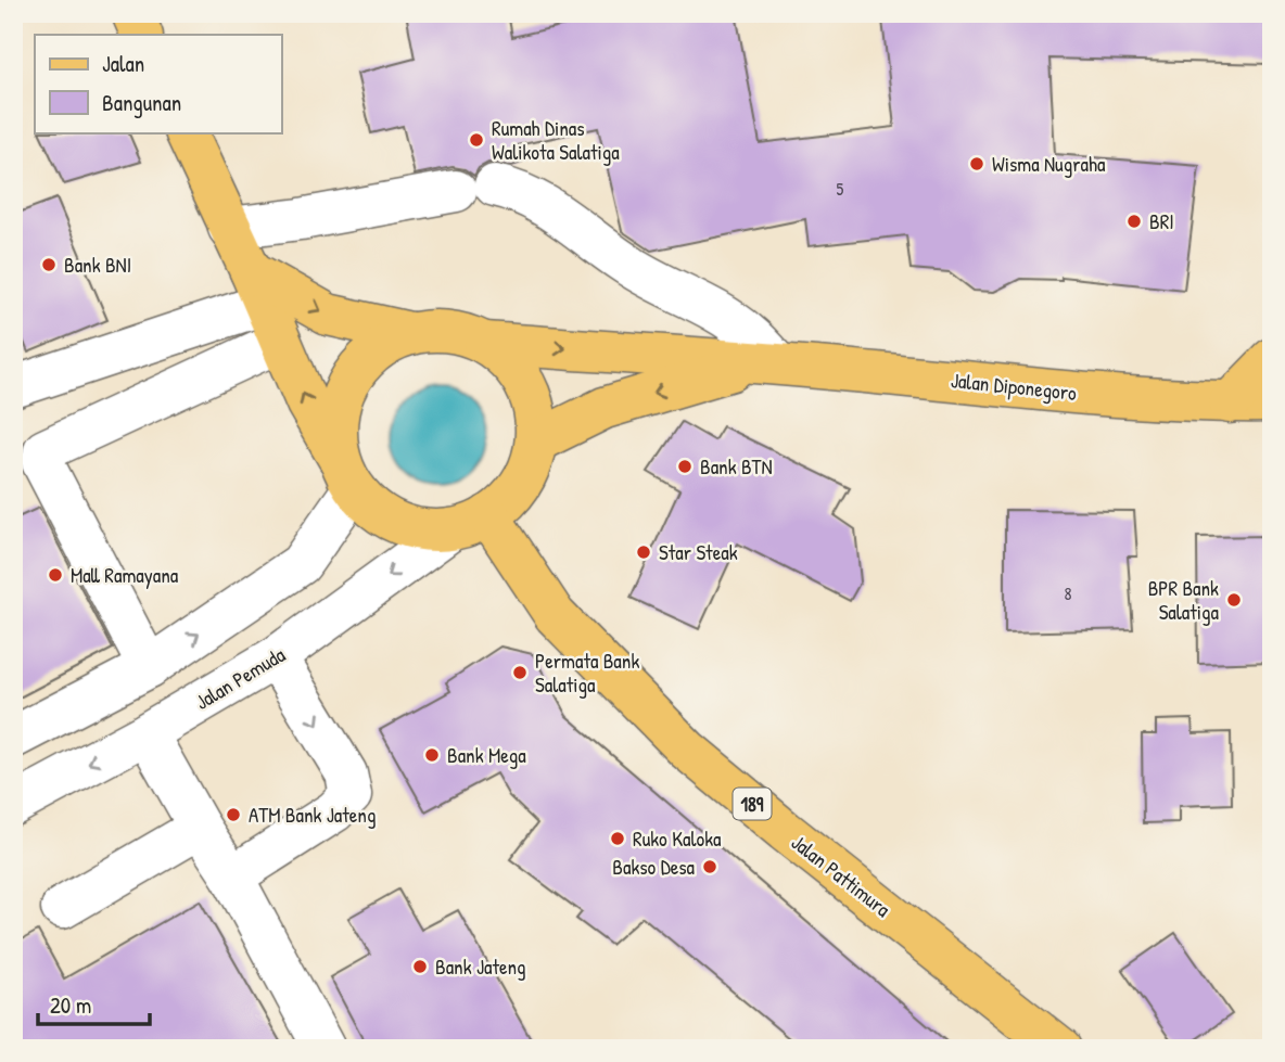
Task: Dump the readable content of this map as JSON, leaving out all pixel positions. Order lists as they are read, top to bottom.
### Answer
{
  "streets": {
    "main road": ["Jalan Diponegoro", "189", "Jalan Pattimura"],
    "street": ["Jalan Pemuda"]
  },
  "crossings": [
    ["Jalan Diponegoro", "Jalan Pemuda"],
    ["Jalan Diponegoro", "Jalan Pattimura"],
    ["Jalan Pemuda", "Jalan Pattimura"]
  ],
  "places": [
    "Rumah Dinas Walikota Salatiga",
    "Wisma Nugraha",
    "BRI",
    "Bank BNI",
    "Bank BTN",
    "Star Steak",
    "Mall Ramayana",
    "BPR Bank Salatiga",
    "Permata Bank Salatiga",
    "Bank Mega",
    "ATM Bank Jateng",
    "Ruko Kaloka",
    "Bakso Desa",
    "Bank Jateng"
  ],
  "house_numbers": ["5", "8"],
  "legend": ["Jalan", "Bangunan"],
  "scale_bar": "20 m"
}
